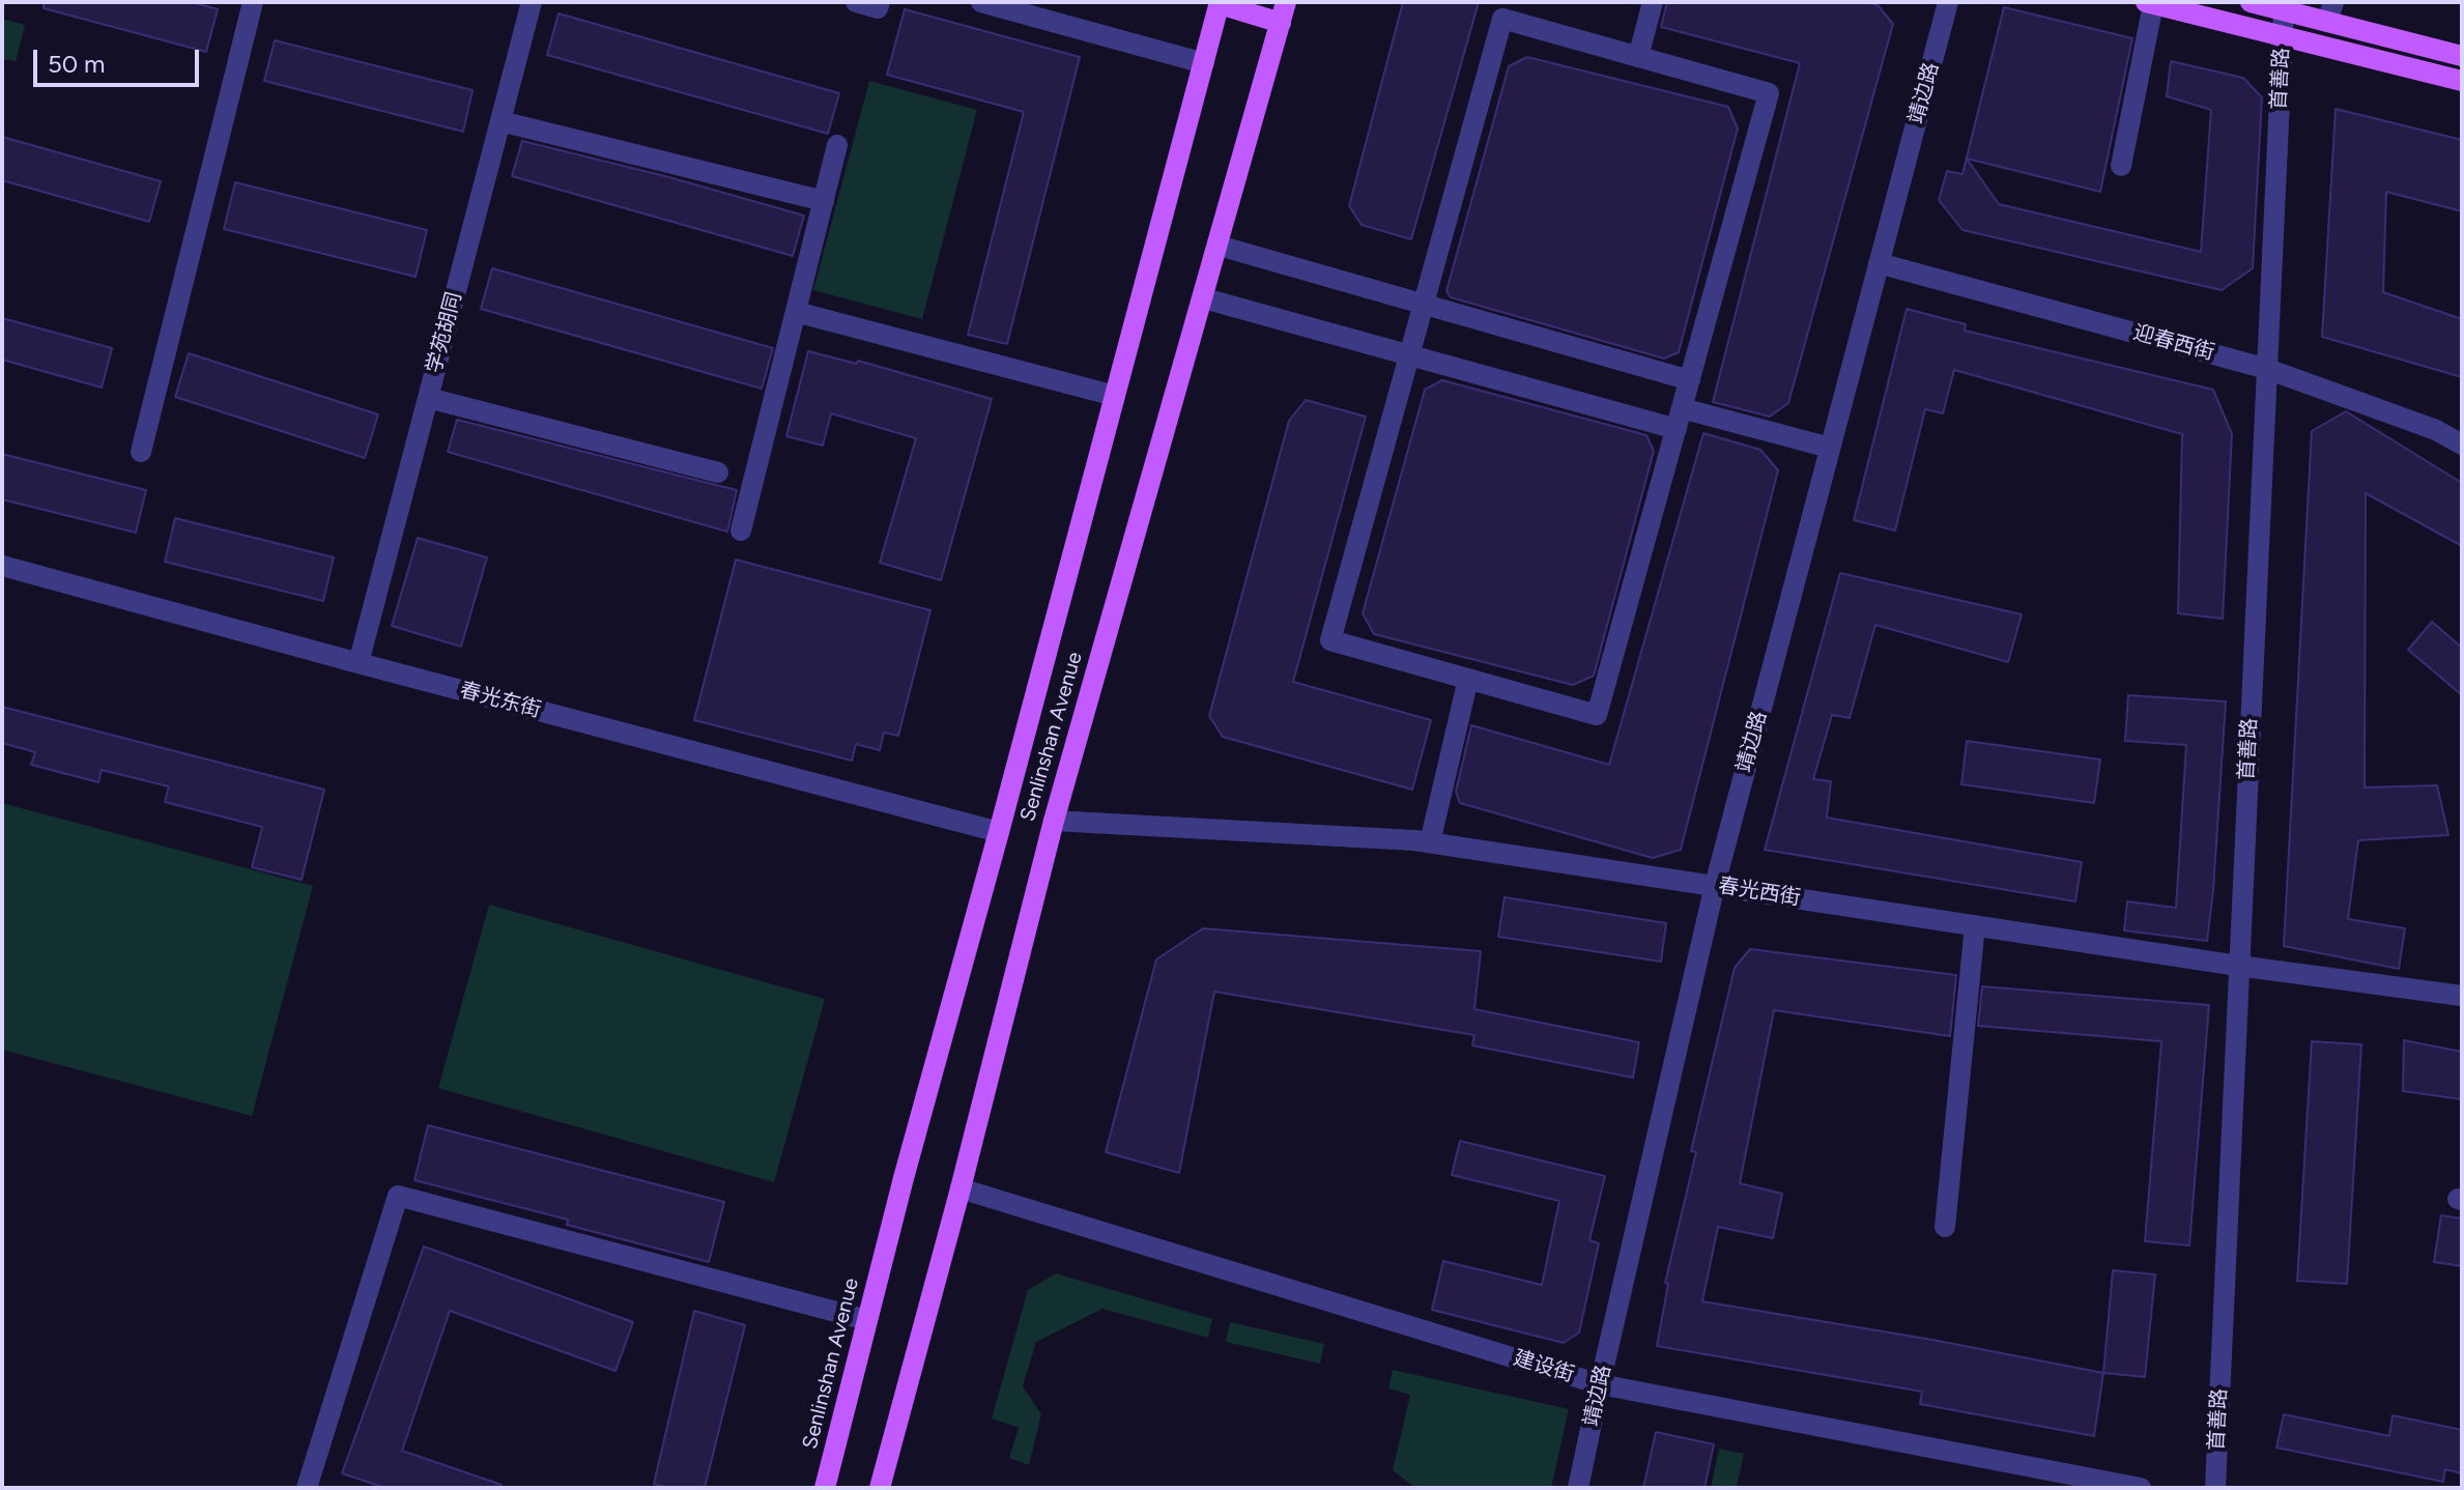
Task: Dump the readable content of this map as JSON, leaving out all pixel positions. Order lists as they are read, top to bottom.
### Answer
{
  "streets": {
    "main road": ["Senlinshan Avenue"],
    "street": [
      "首善路",
      "靖边路",
      "学苑胡同",
      "迎春西街",
      "春光东街",
      "春光西街",
      "建设街"
    ]
  },
  "crossings": [
    ["首善路", "迎春西街"],
    ["首善路", "春光西街"],
    ["靖边路", "迎春西街"],
    ["靖边路", "春光西街"],
    ["靖边路", "建设街"],
    ["学苑胡同", "春光东街"],
    ["春光东街", "Senlinshan Avenue"],
    ["Senlinshan Avenue", "春光西街"],
    ["Senlinshan Avenue", "建设街"]
  ],
  "scale_bar": "50 m"
}
